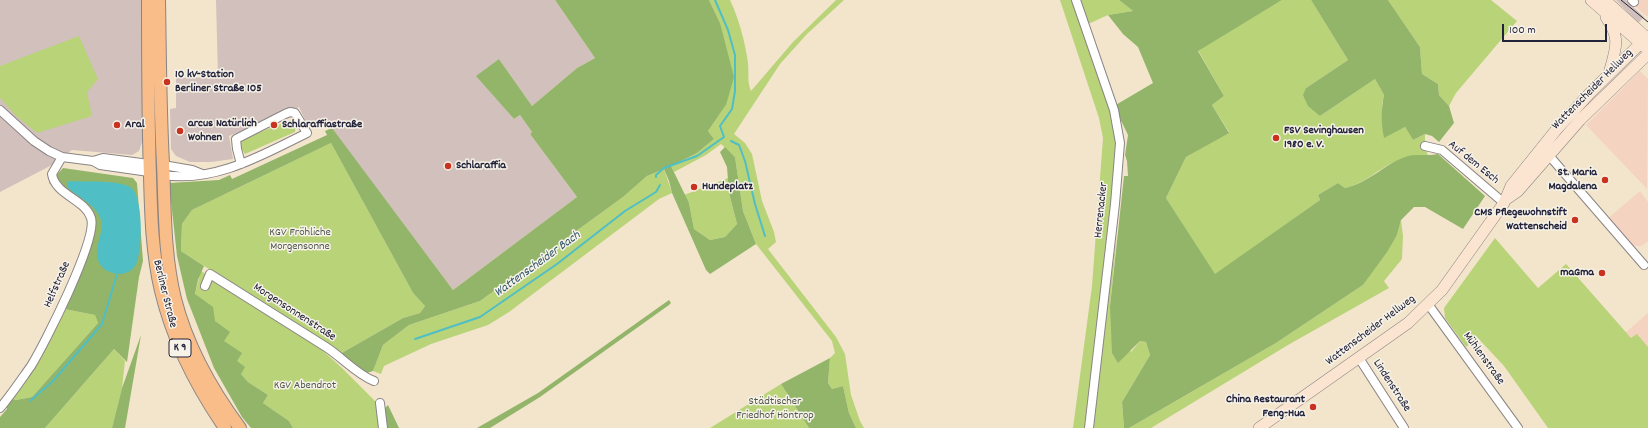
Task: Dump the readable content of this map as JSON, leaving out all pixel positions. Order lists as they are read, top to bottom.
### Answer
{
  "streets": {
    "main road": ["Wattenscheider Hellweg", "Berliner Straße", "K 9"],
    "street": [
      "Auf dem Esch",
      "Herrenacker",
      "Helfstraße",
      "Morgensonnenstraße",
      "Mühlenstraße",
      "Lindenstraße"
    ]
  },
  "crossings": [
    ["Wattenscheider Hellweg", "Auf dem Esch"],
    ["Wattenscheider Hellweg", "Mühlenstraße"],
    ["Wattenscheider Hellweg", "Lindenstraße"]
  ],
  "water": ["Wattenscheider Bach"],
  "parks": ["KGV Fröhliche Morgensonne", "KGV Abendrot", "Städtischer Friedhof Höntrop"],
  "places": [
    "10 kV-Station Berliner Straße 105",
    "Aral",
    "Schlaraffiastraße",
    "arcus Natürlich Wohnen",
    "FSV Sevinghausen 1980 e. V.",
    "Schlaraffia",
    "St. Maria Magdalena",
    "Hundeplatz",
    "CMS Pflegewohnstift Wattenscheid",
    "maGma",
    "China Restaurant Feng-Hua"
  ],
  "scale_bar": "100 m"
}
